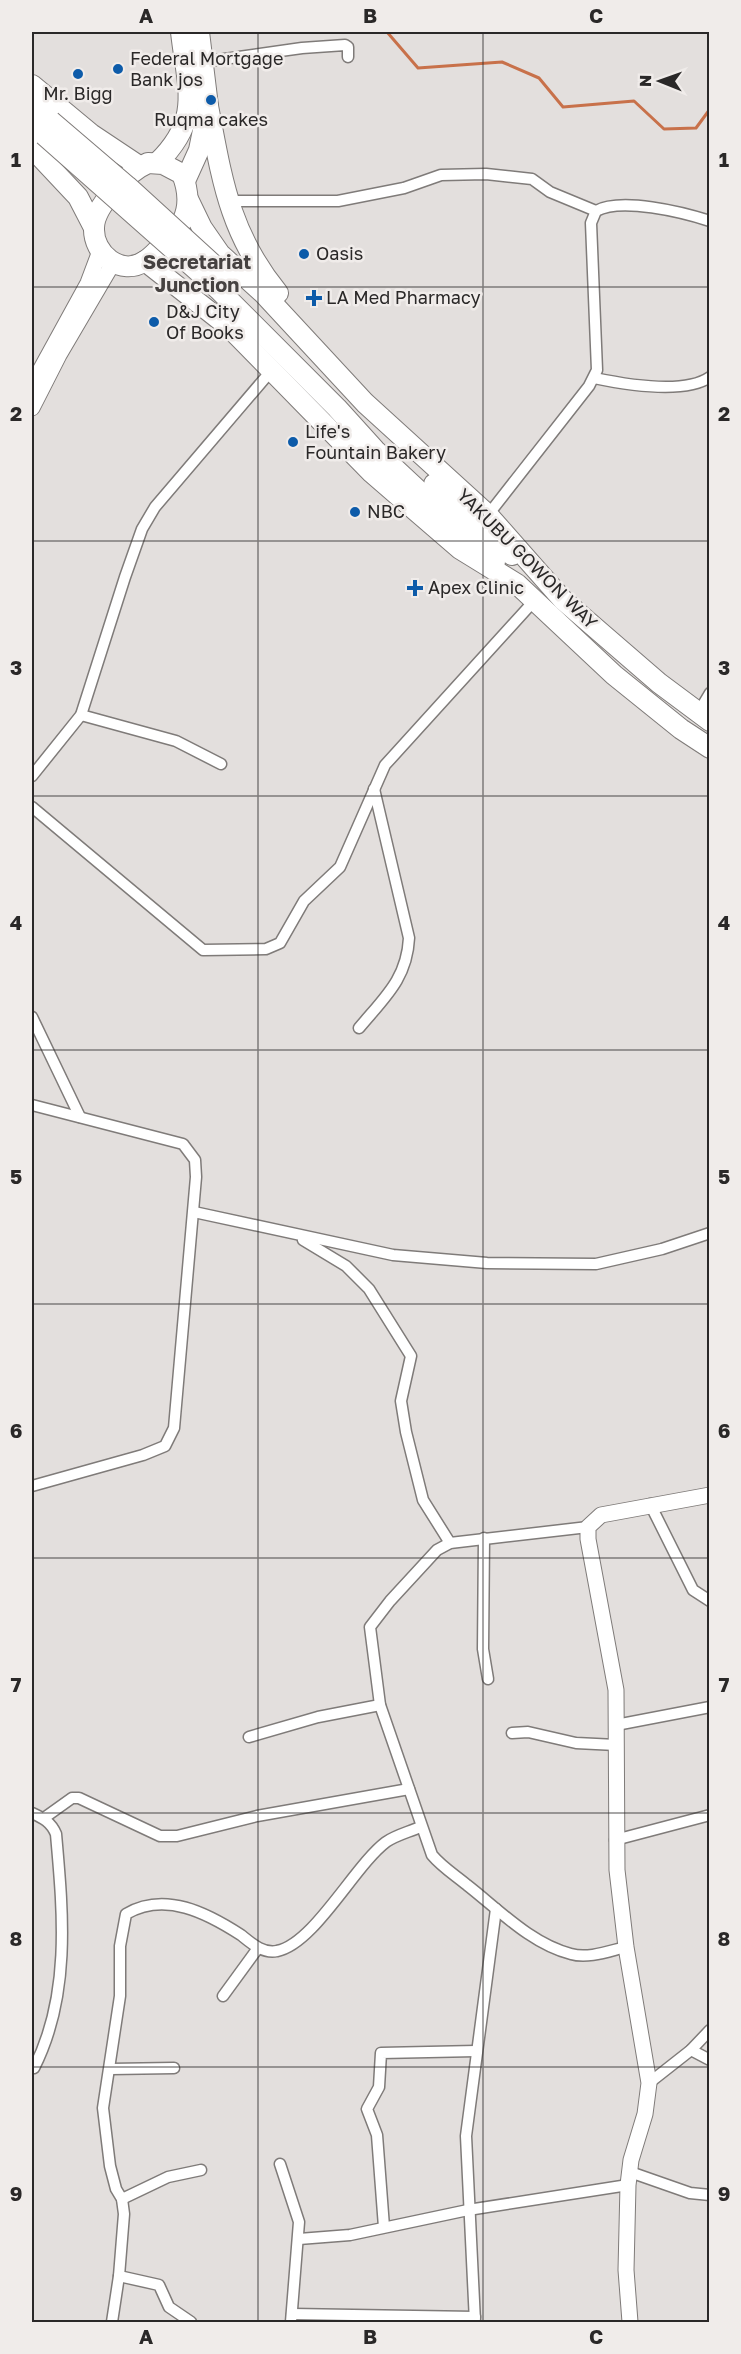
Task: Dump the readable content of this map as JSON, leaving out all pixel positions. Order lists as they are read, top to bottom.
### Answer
{
  "streets": {
    "highway": ["YAKUBU GOWON WAY"]
  },
  "districts": ["Secretariat Junction"],
  "places": {
    "other": [
      "Federal Mortgage Bank jos",
      "Mr. Bigg",
      "Ruqma cakes",
      "Oasis",
      "D&J City Of Books",
      "Life's Fountain Bakery",
      "NBC"
    ],
    "health": ["LA Med Pharmacy", "Apex Clinic"]
  },
  "north": "left",
  "grid": {
    "columns": ["A", "B", "C"],
    "rows": [
      "1",
      "2",
      "3",
      "4",
      "5",
      "6",
      "7",
      "8",
      "9"
    ]
  }
}
